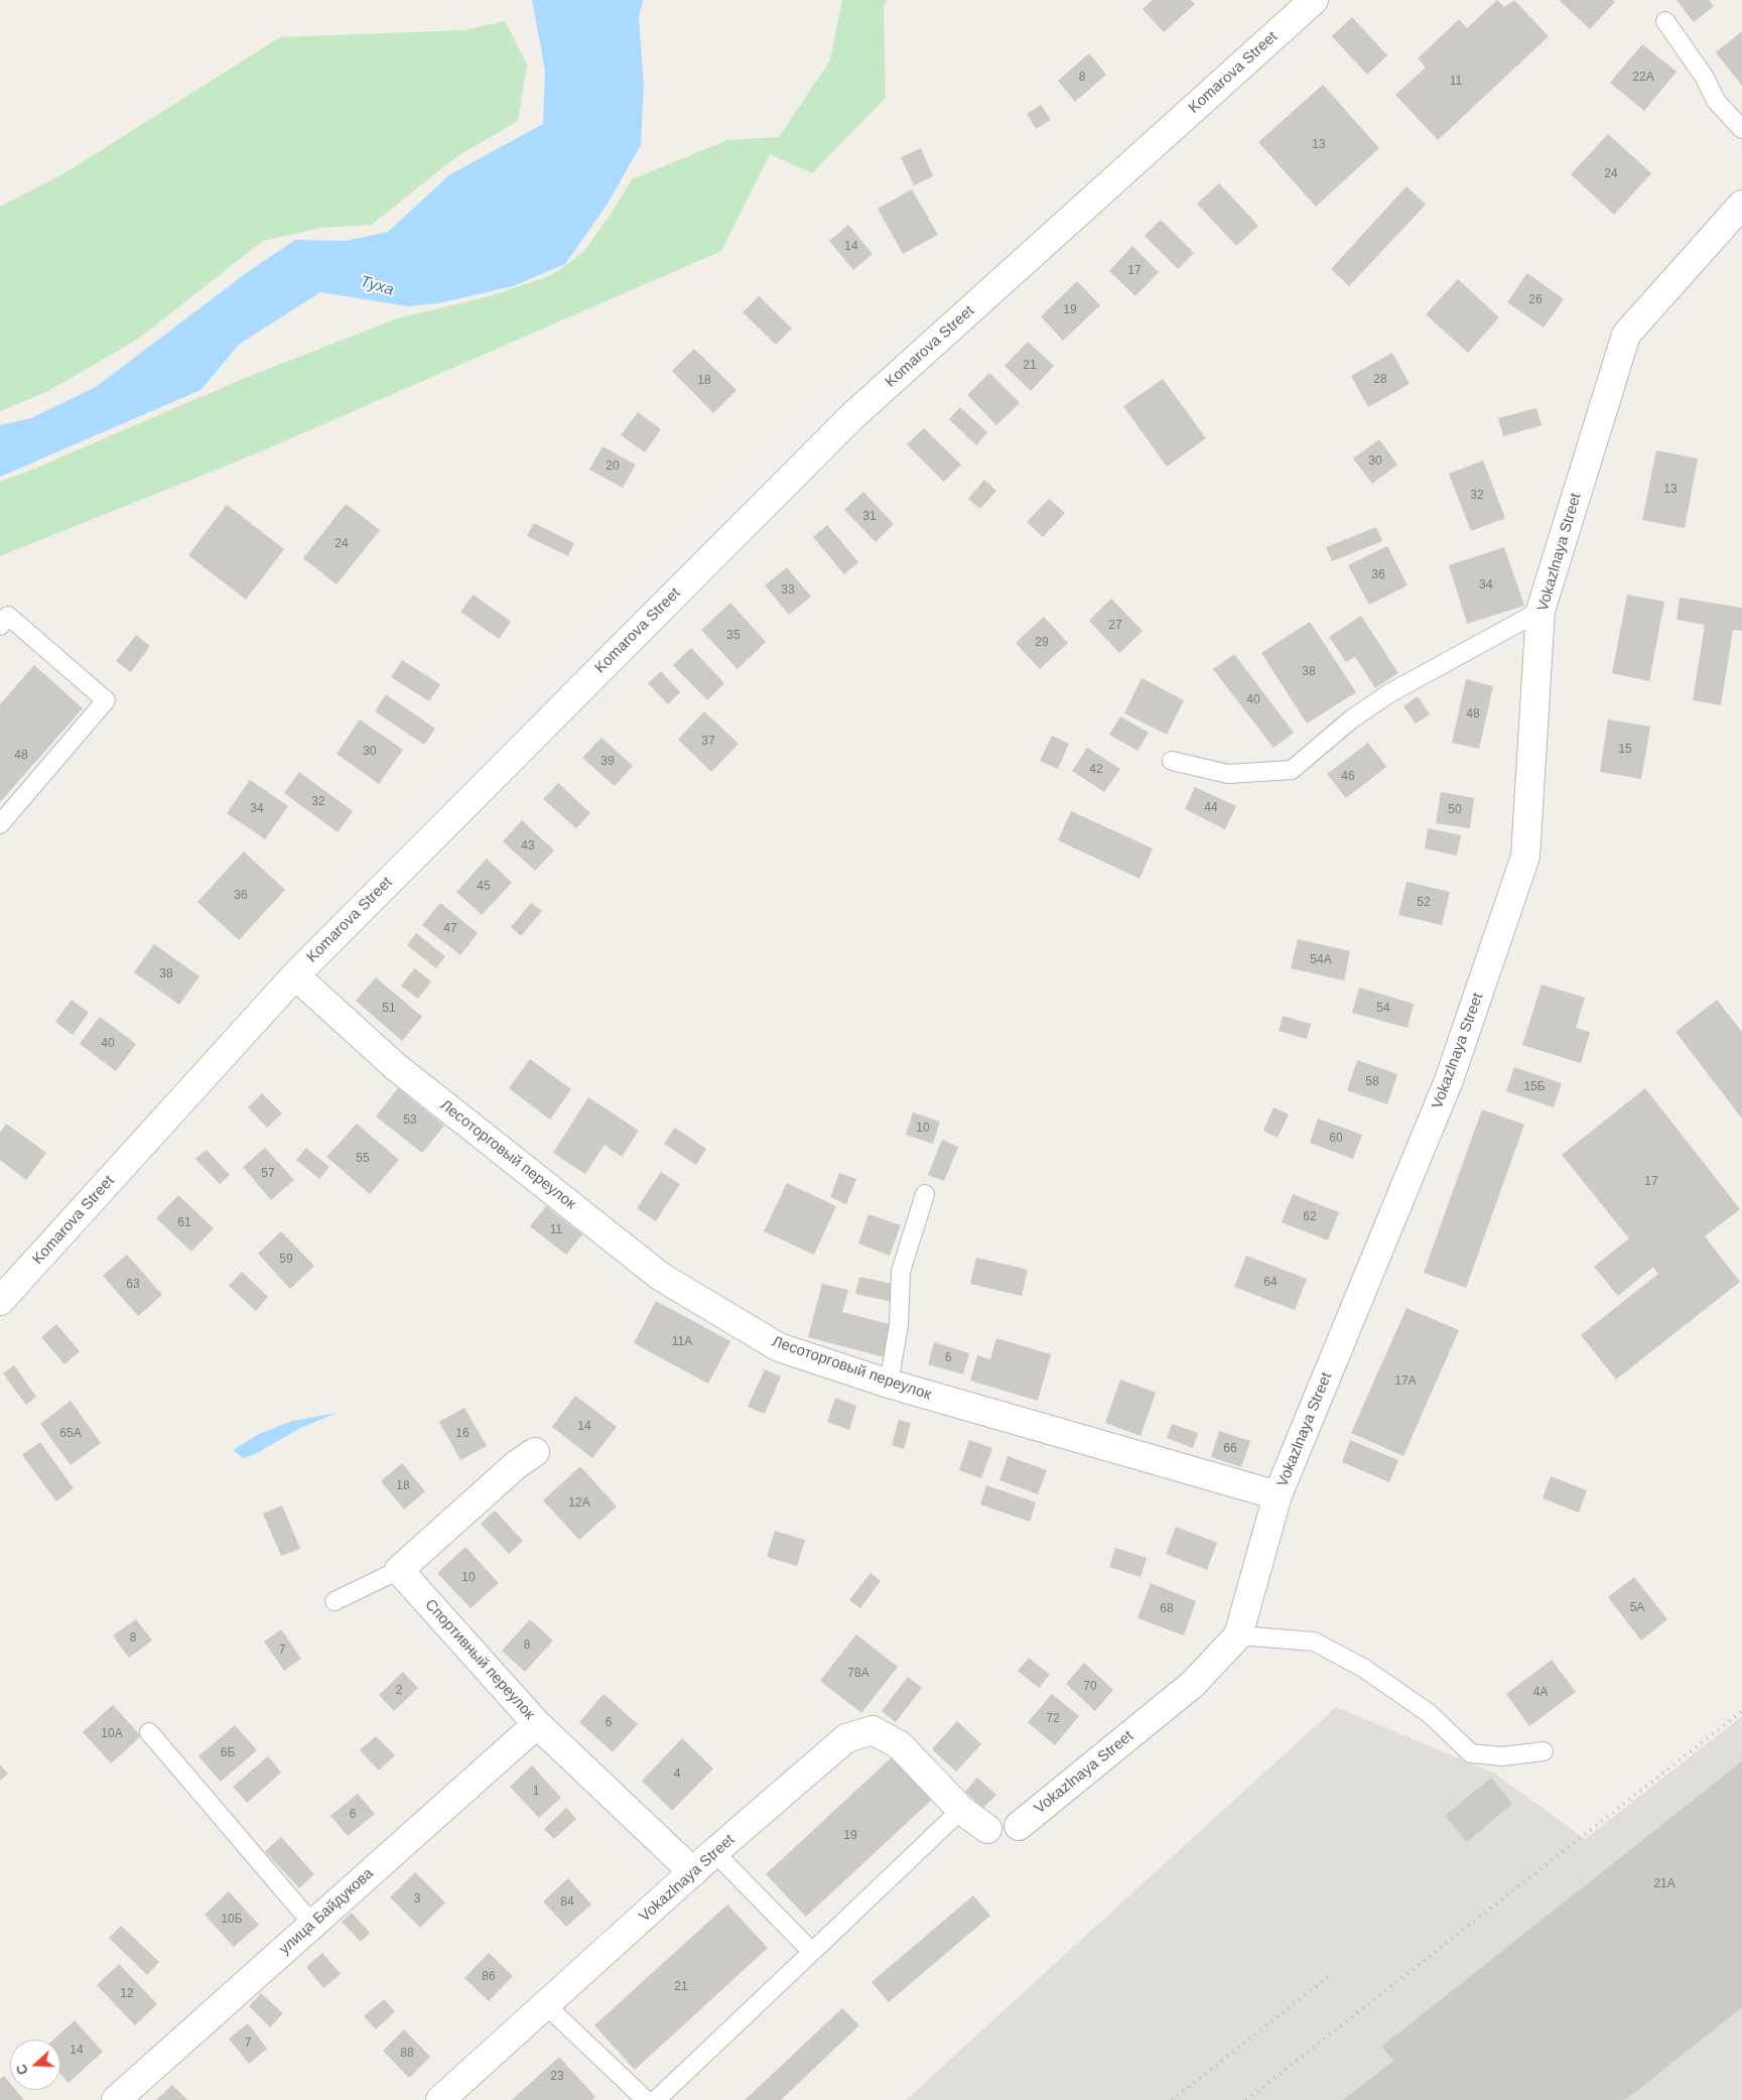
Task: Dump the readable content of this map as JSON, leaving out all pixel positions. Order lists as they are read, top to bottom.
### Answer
{
  "streets": {
    "street": [
      "Komarova Street",
      "Vokazlnaya Street",
      "Лесоторговый переулок",
      "Спортивный переулок",
      "улица Байдукова"
    ]
  },
  "crossings": [
    ["Komarova Street", "Лесоторговый переулок"],
    ["Vokazlnaya Street", "Лесоторговый переулок"],
    ["Vokazlnaya Street", "Спортивный переулок"],
    ["Спортивный переулок", "улица Байдукова"]
  ],
  "water": ["Туха"],
  "house_numbers": [
    "8",
    "22А",
    "11",
    "13",
    "24",
    "14",
    "17",
    "26",
    "19",
    "21",
    "28",
    "18",
    "30",
    "20",
    "13",
    "32",
    "31",
    "24",
    "36",
    "34",
    "33",
    "27",
    "35",
    "29",
    "38",
    "40",
    "48",
    "37",
    "15",
    "30",
    "48",
    "39",
    "42",
    "46",
    "32",
    "44",
    "34",
    "50",
    "43",
    "45",
    "36",
    "52",
    "47",
    "54А",
    "38",
    "51",
    "54",
    "40",
    "58",
    "15Б",
    "53",
    "10",
    "60",
    "55",
    "57",
    "17",
    "62",
    "61",
    "11",
    "59",
    "64",
    "63",
    "11А",
    "6",
    "17А",
    "14",
    "65А",
    "16",
    "66",
    "18",
    "12А",
    "10",
    "5А",
    "68",
    "8",
    "8",
    "7",
    "78А",
    "70",
    "2",
    "4А",
    "72",
    "6",
    "10А",
    "6Б",
    "4",
    "1",
    "6",
    "19",
    "21А",
    "3",
    "84",
    "10Б",
    "86",
    "21",
    "12",
    "7",
    "14",
    "88",
    "23"
  ],
  "north": "left"
}
